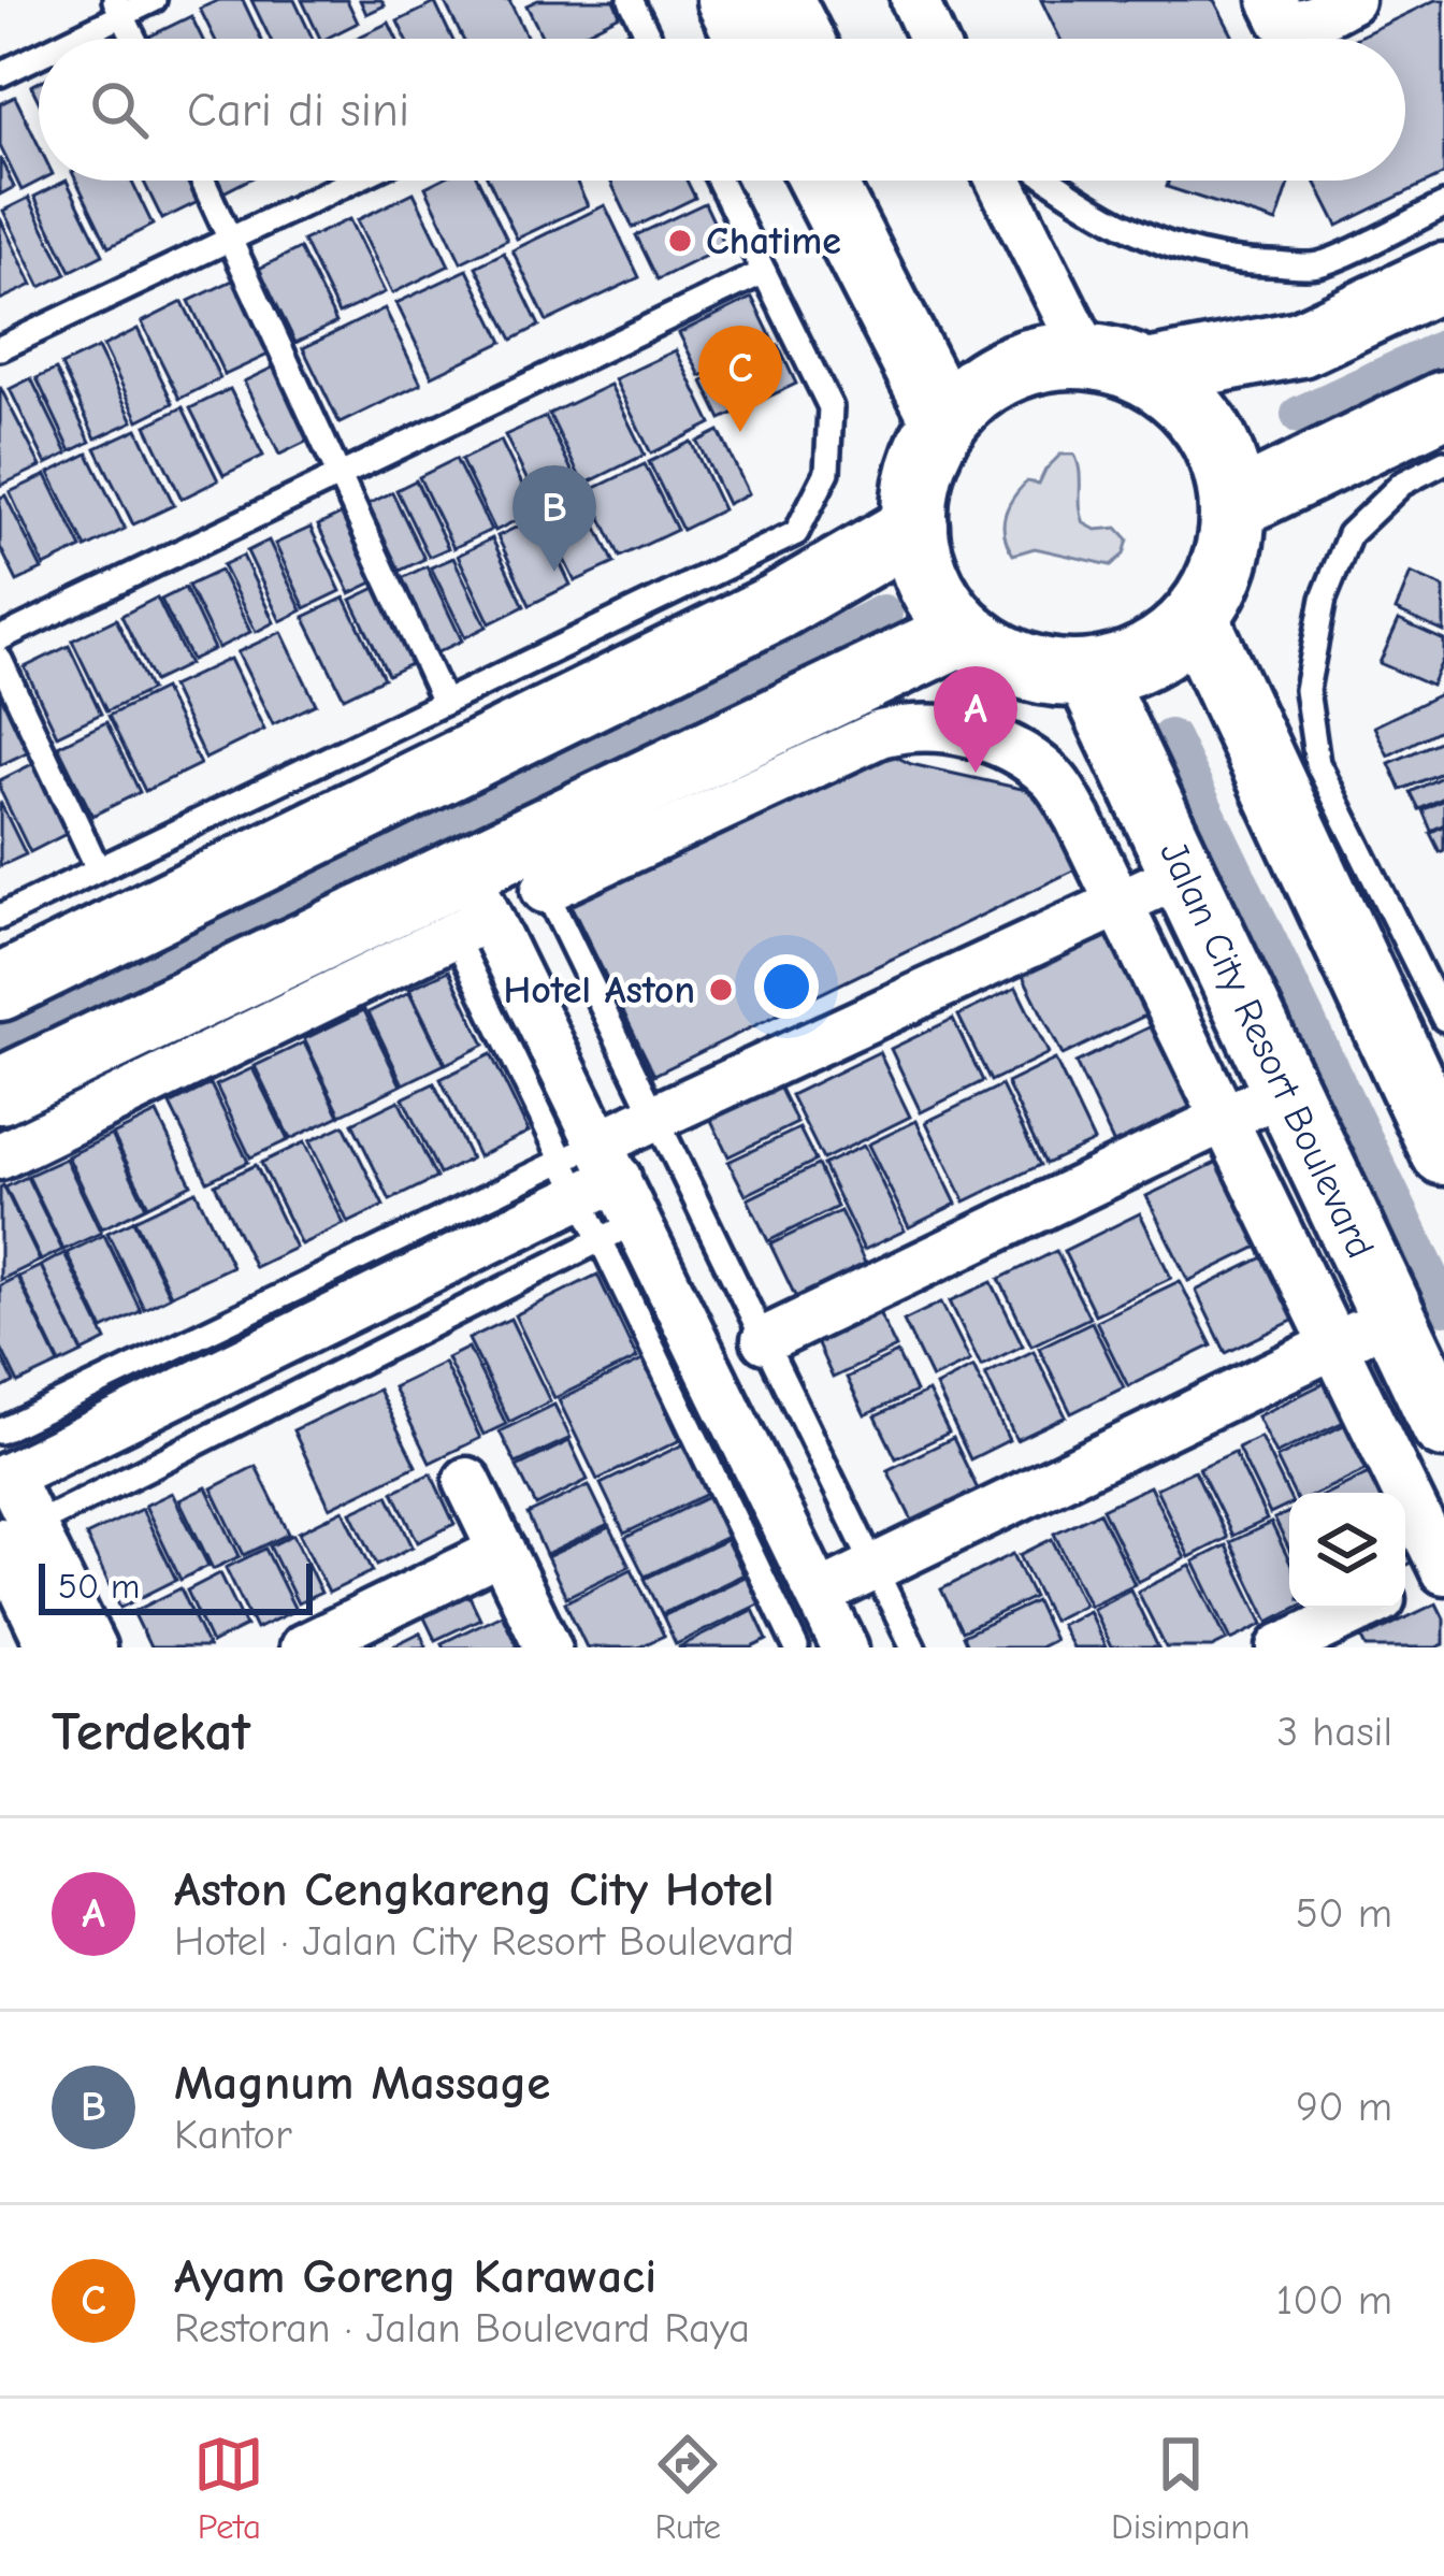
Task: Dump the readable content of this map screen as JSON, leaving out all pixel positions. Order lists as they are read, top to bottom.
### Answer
{
  "streets": {
    "street": ["Jalan City Resort Boulevard"]
  },
  "places": ["Chatime", "Hotel Aston"],
  "scale_bar": "50 m",
  "page": {
    "search": "Cari di sini",
    "pins": ["C", "B", "A"],
    "scale": "50 m",
    "heading": ["Terdekat", "3 hasil"],
    "list": [
      {
        "mark": "A",
        "name": "Aston Cengkareng City Hotel",
        "note": "Hotel · Jalan City Resort Boulevard",
        "value": "50 m"
      },
      {
        "mark": "B",
        "name": "Magnum Massage",
        "note": "Kantor",
        "value": "90 m"
      },
      {
        "mark": "C",
        "name": "Ayam Goreng Karawaci",
        "note": "Restoran · Jalan Boulevard Raya",
        "value": "100 m"
      }
    ],
    "nav": ["Peta", "Rute", "Disimpan"]
  }
}
